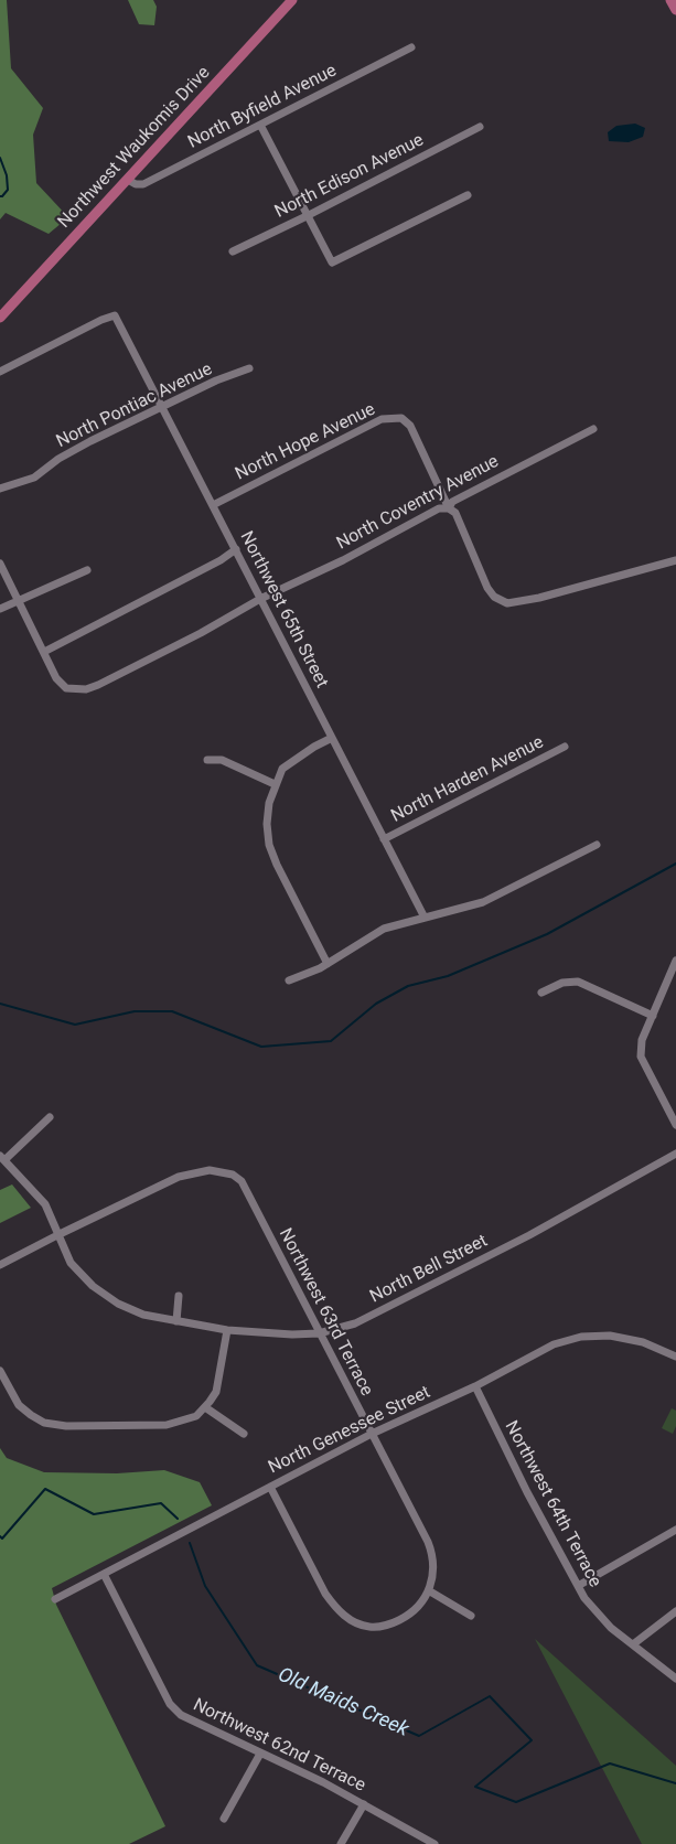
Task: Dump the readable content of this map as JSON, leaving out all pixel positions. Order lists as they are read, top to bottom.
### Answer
{
  "streets": {
    "main road": ["Northwest Waukomis Drive"],
    "street": [
      "North Byfield Avenue",
      "North Edison Avenue",
      "North Pontiac Avenue",
      "North Hope Avenue",
      "North Coventry Avenue",
      "Northwest 65th Street",
      "North Harden Avenue",
      "North Bell Street",
      "Northwest 63rd Terrace",
      "North Genessee Street",
      "Northwest 64th Terrace",
      "Northwest 62nd Terrace"
    ]
  },
  "crossings": [
    ["North Byfield Avenue", "Northwest Waukomis Drive"],
    ["North Pontiac Avenue", "Northwest 65th Street"],
    ["North Hope Avenue", "North Coventry Avenue"],
    ["North Hope Avenue", "Northwest 65th Street"],
    ["North Coventry Avenue", "Northwest 65th Street"],
    ["Northwest 65th Street", "North Harden Avenue"],
    ["North Bell Street", "Northwest 63rd Terrace"],
    ["Northwest 63rd Terrace", "North Genessee Street"],
    ["North Genessee Street", "Northwest 64th Terrace"],
    ["North Genessee Street", "Northwest 62nd Terrace"]
  ],
  "water": ["Old Maids Creek"]
}
